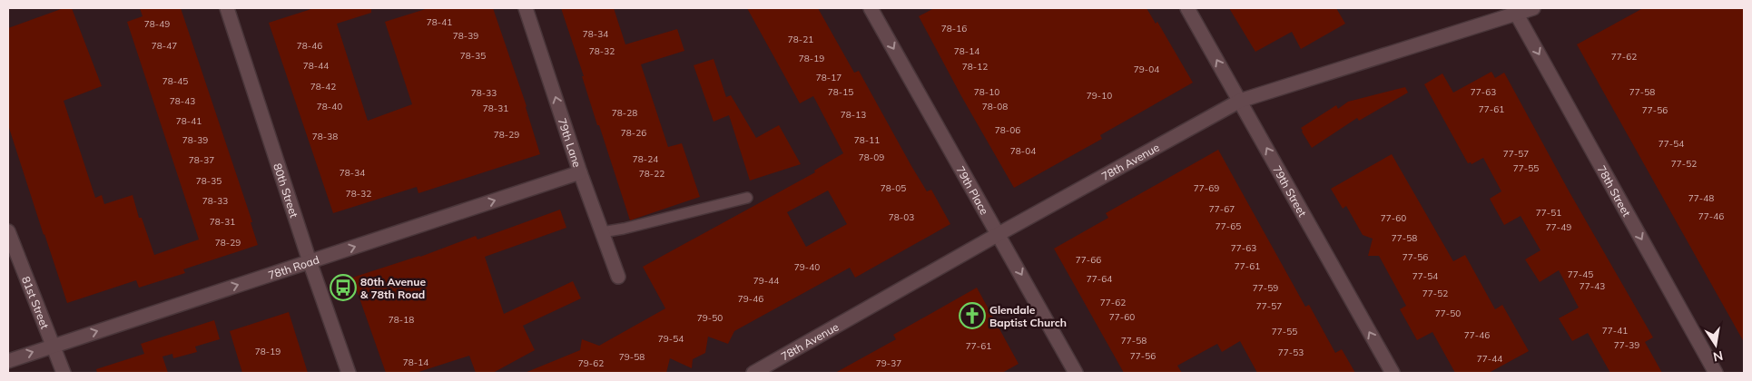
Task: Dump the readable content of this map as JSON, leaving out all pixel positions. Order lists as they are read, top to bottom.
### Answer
{
  "streets": {
    "street": [
      "79th Lane",
      "78th Avenue",
      "79th Place",
      "80th Street",
      "79th Street",
      "78th Street",
      "78th Road",
      "81st Street"
    ]
  },
  "crossings": [
    ["79th Lane", "78th Road"],
    ["78th Avenue", "79th Place"],
    ["78th Avenue", "79th Street"],
    ["78th Avenue", "78th Street"],
    ["80th Street", "78th Road"],
    ["78th Road", "81st Street"]
  ],
  "one_way": [
    "79th Lane",
    "79th Place",
    "79th Street",
    "78th Street",
    "78th Road"
  ],
  "places": {
    "bus stop": ["80th Avenue & 78th Road"],
    "church": ["Glendale Baptist Church"]
  },
  "house_numbers": [
    "78-41",
    "78-49",
    "78-16",
    "78-34",
    "78-39",
    "78-21",
    "78-47",
    "78-46",
    "78-32",
    "78-14",
    "78-35",
    "77-62",
    "78-19",
    "78-44",
    "78-12",
    "79-04",
    "78-17",
    "78-45",
    "78-42",
    "78-15",
    "78-10",
    "77-63",
    "77-58",
    "78-33",
    "79-10",
    "78-43",
    "78-40",
    "78-08",
    "78-31",
    "77-61",
    "77-56",
    "78-28",
    "78-13",
    "78-41",
    "78-06",
    "78-26",
    "78-29",
    "78-38",
    "78-39",
    "78-11",
    "77-54",
    "78-04",
    "77-57",
    "78-09",
    "78-24",
    "78-37",
    "77-52",
    "77-55",
    "78-34",
    "78-22",
    "78-35",
    "78-05",
    "77-69",
    "78-32",
    "77-48",
    "78-33",
    "77-67",
    "77-51",
    "77-46",
    "78-03",
    "77-60",
    "78-31",
    "77-65",
    "77-49",
    "77-58",
    "78-29",
    "77-63",
    "77-56",
    "77-66",
    "77-61",
    "79-40",
    "77-45",
    "77-54",
    "77-64",
    "79-44",
    "77-43",
    "77-59",
    "77-52",
    "79-46",
    "77-62",
    "77-57",
    "77-50",
    "77-60",
    "79-50",
    "78-18",
    "77-41",
    "77-55",
    "77-46",
    "79-54",
    "77-58",
    "77-39",
    "77-61",
    "78-19",
    "77-53",
    "77-56",
    "79-58",
    "77-44",
    "78-14",
    "79-62",
    "79-37"
  ],
  "north": "bottom"
}
